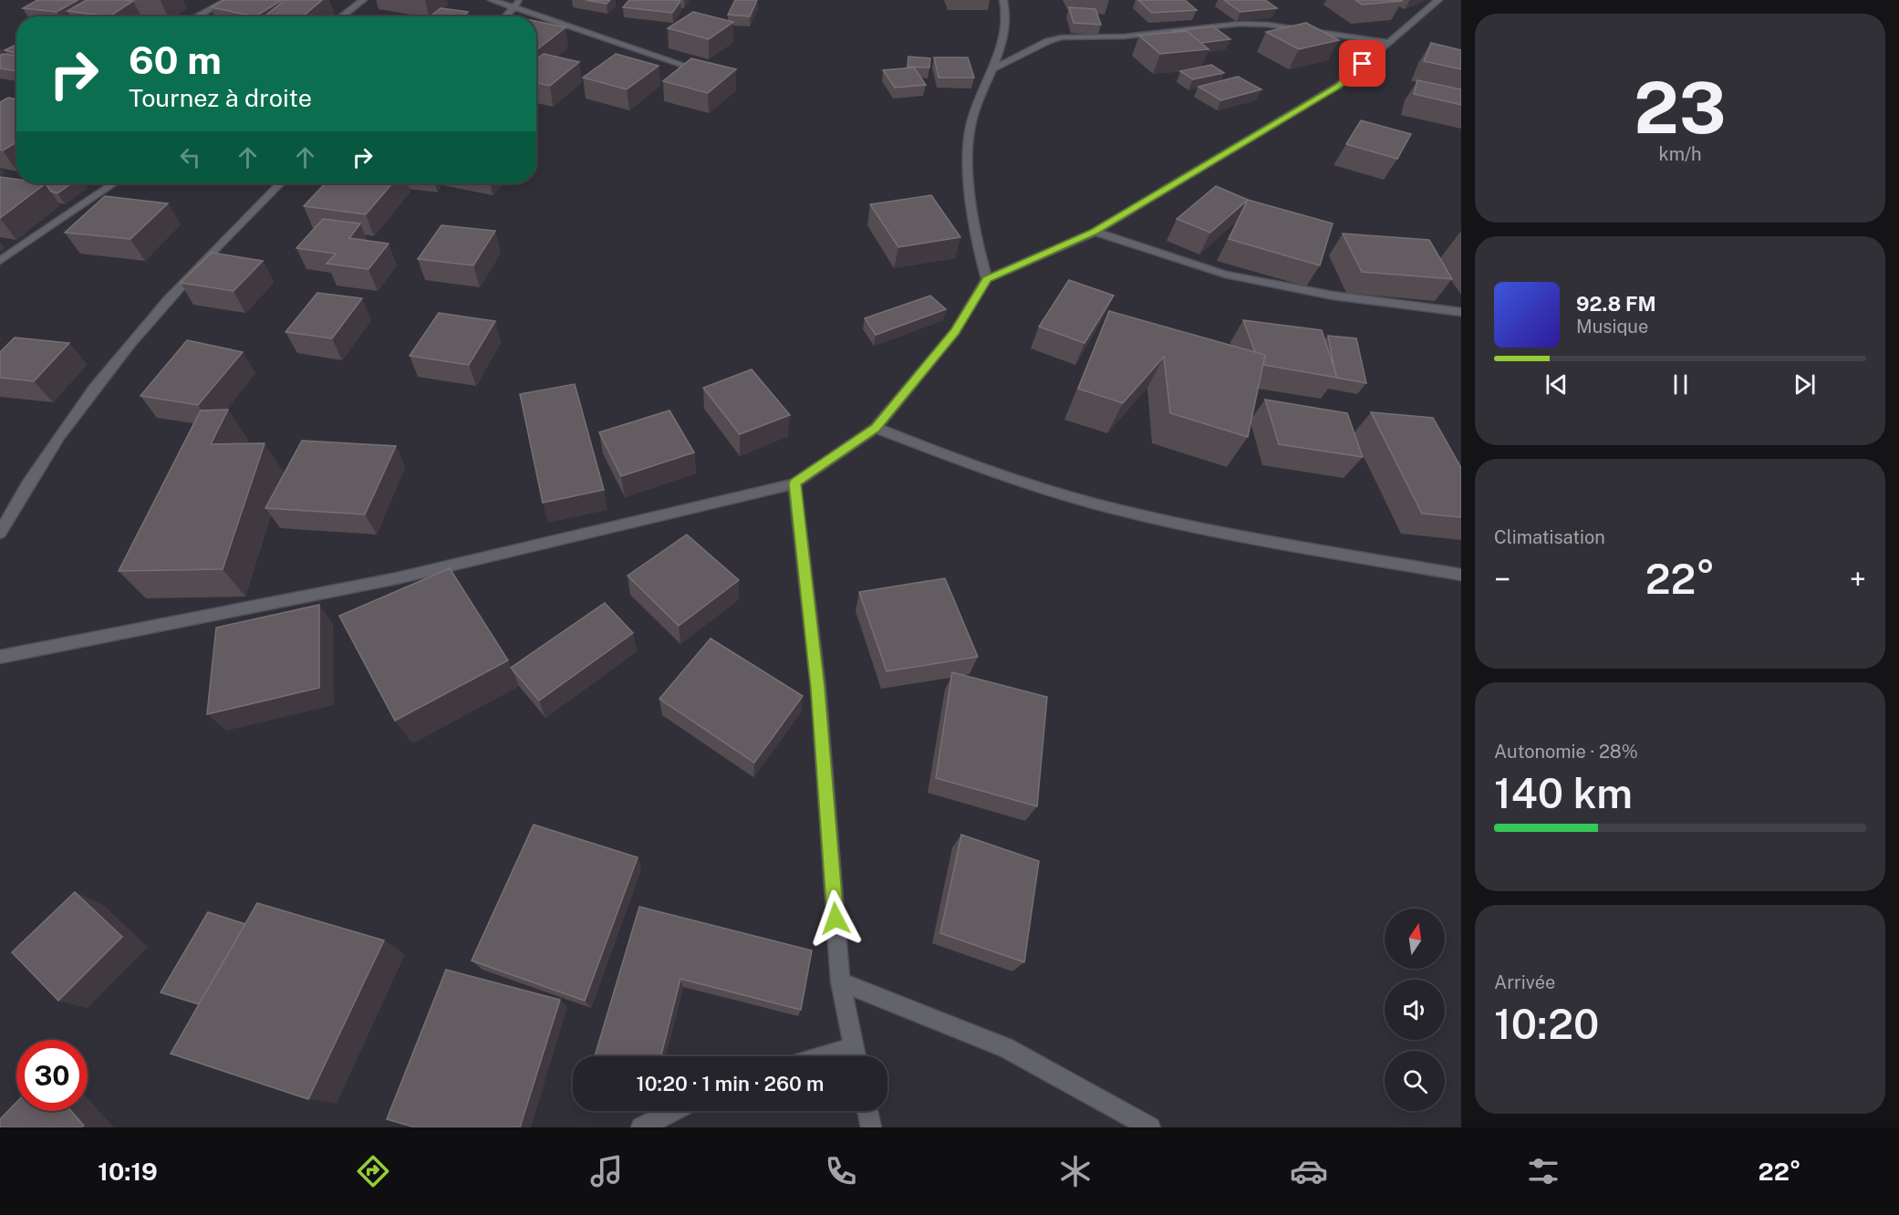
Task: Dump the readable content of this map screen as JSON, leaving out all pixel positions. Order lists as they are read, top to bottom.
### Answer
{
  "north": "top",
  "page": {
    "tile": [
      ["23", "km/h"],
      "Climatisation",
      ["Autonomie · 28%", "140 km"],
      ["Arrivée", "10:20"]
    ],
    "turn": ["60 m", "Tournez à droite"],
    "song": ["92.8 FM", "Musique"],
    "heat": ["−", "22°", "+"],
    "limit": "30",
    "trip": "10:20 · 1 min · 260 m",
    "tabs": ["10:19", "22°"]
  }
}
